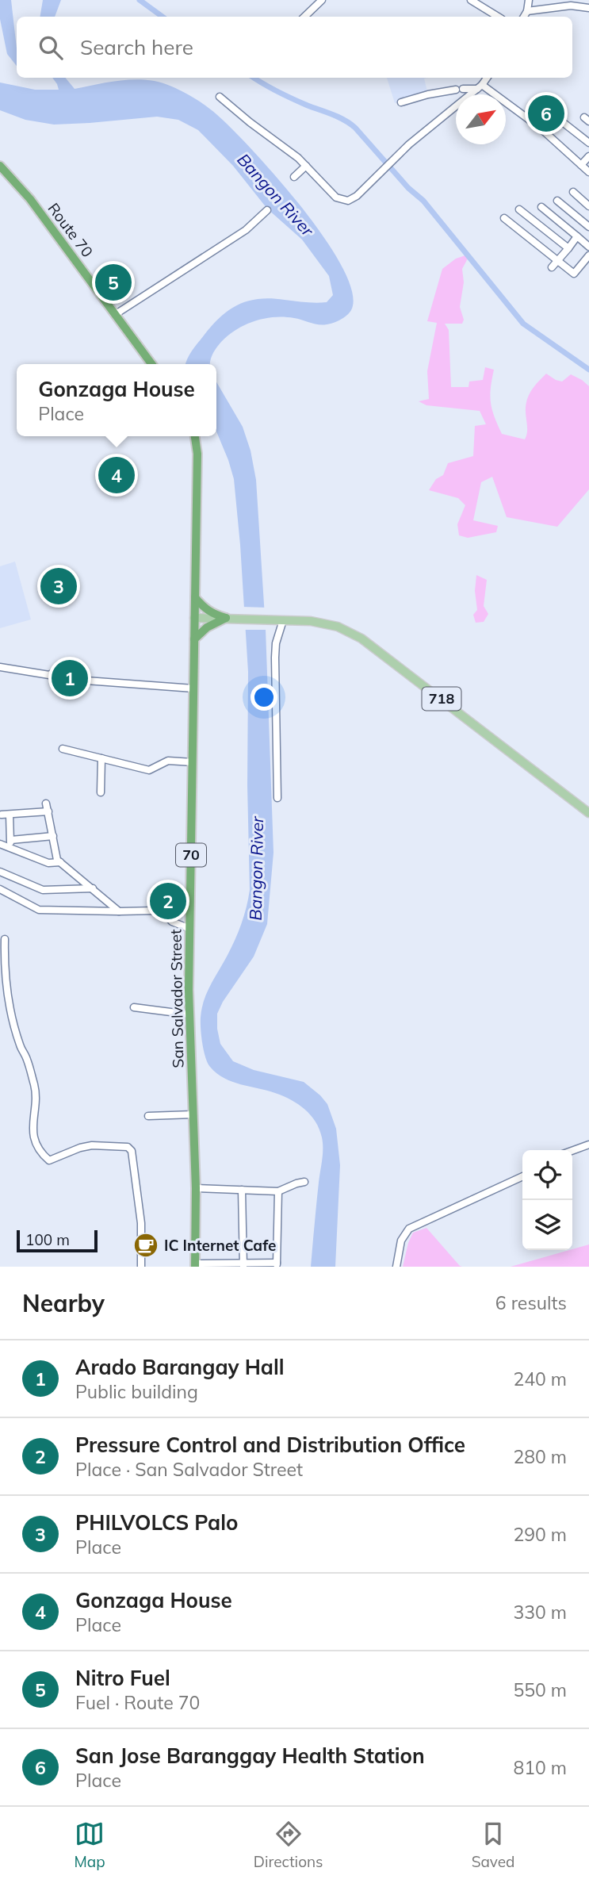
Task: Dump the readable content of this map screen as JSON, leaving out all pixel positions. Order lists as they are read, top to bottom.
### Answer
{
  "streets": {
    "highway": ["Route 70", "70", "San Salvador Street"],
    "main road": ["718"]
  },
  "crossings": [
    ["718", "San Salvador Street"],
    ["70", "San Salvador Street"]
  ],
  "water": ["Bangon River"],
  "places": {
    "cafe": ["IC Internet Cafe"]
  },
  "scale_bar": "100 m",
  "north": "top right",
  "page": {
    "search": "Search here",
    "pins": [
      "6",
      "5",
      "4",
      "3",
      "1",
      "2"
    ],
    "popup": ["Gonzaga House", "Place"],
    "scale": "100 m",
    "heading": ["Nearby", "6 results"],
    "list": [
      {
        "mark": "1",
        "name": "Arado Barangay Hall",
        "note": "Public building",
        "value": "240 m"
      },
      {
        "mark": "2",
        "name": "Pressure Control and Distribution Office",
        "note": "Place · San Salvador Street",
        "value": "280 m"
      },
      {
        "mark": "3",
        "name": "PHILVOLCS Palo",
        "note": "Place",
        "value": "290 m"
      },
      {
        "mark": "4",
        "name": "Gonzaga House",
        "note": "Place",
        "value": "330 m"
      },
      {
        "mark": "5",
        "name": "Nitro Fuel",
        "note": "Fuel · Route 70",
        "value": "550 m"
      },
      {
        "mark": "6",
        "name": "San Jose Baranggay Health Station",
        "note": "Place",
        "value": "810 m"
      }
    ],
    "nav": ["Map", "Directions", "Saved"]
  }
}
